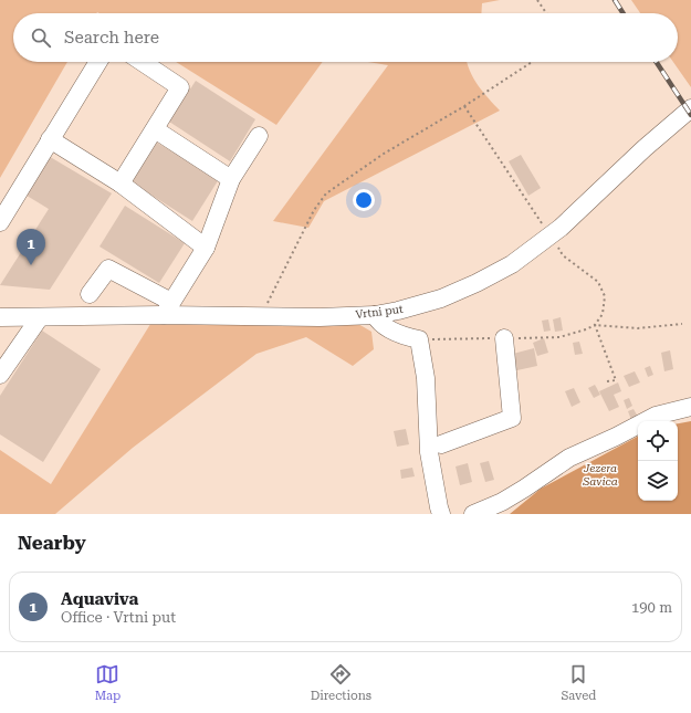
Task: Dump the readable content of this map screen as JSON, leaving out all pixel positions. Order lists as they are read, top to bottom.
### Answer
{
  "streets": {
    "street": ["Vrtni put"]
  },
  "parks": ["Jezera Savica"],
  "page": {
    "search": "Search here",
    "pins": "1",
    "heading": "Nearby",
    "list": [
      {
        "mark": "1",
        "name": "Aquaviva",
        "note": "Office · Vrtni put",
        "value": "190 m"
      }
    ],
    "nav": ["Map", "Directions", "Saved"]
  }
}
